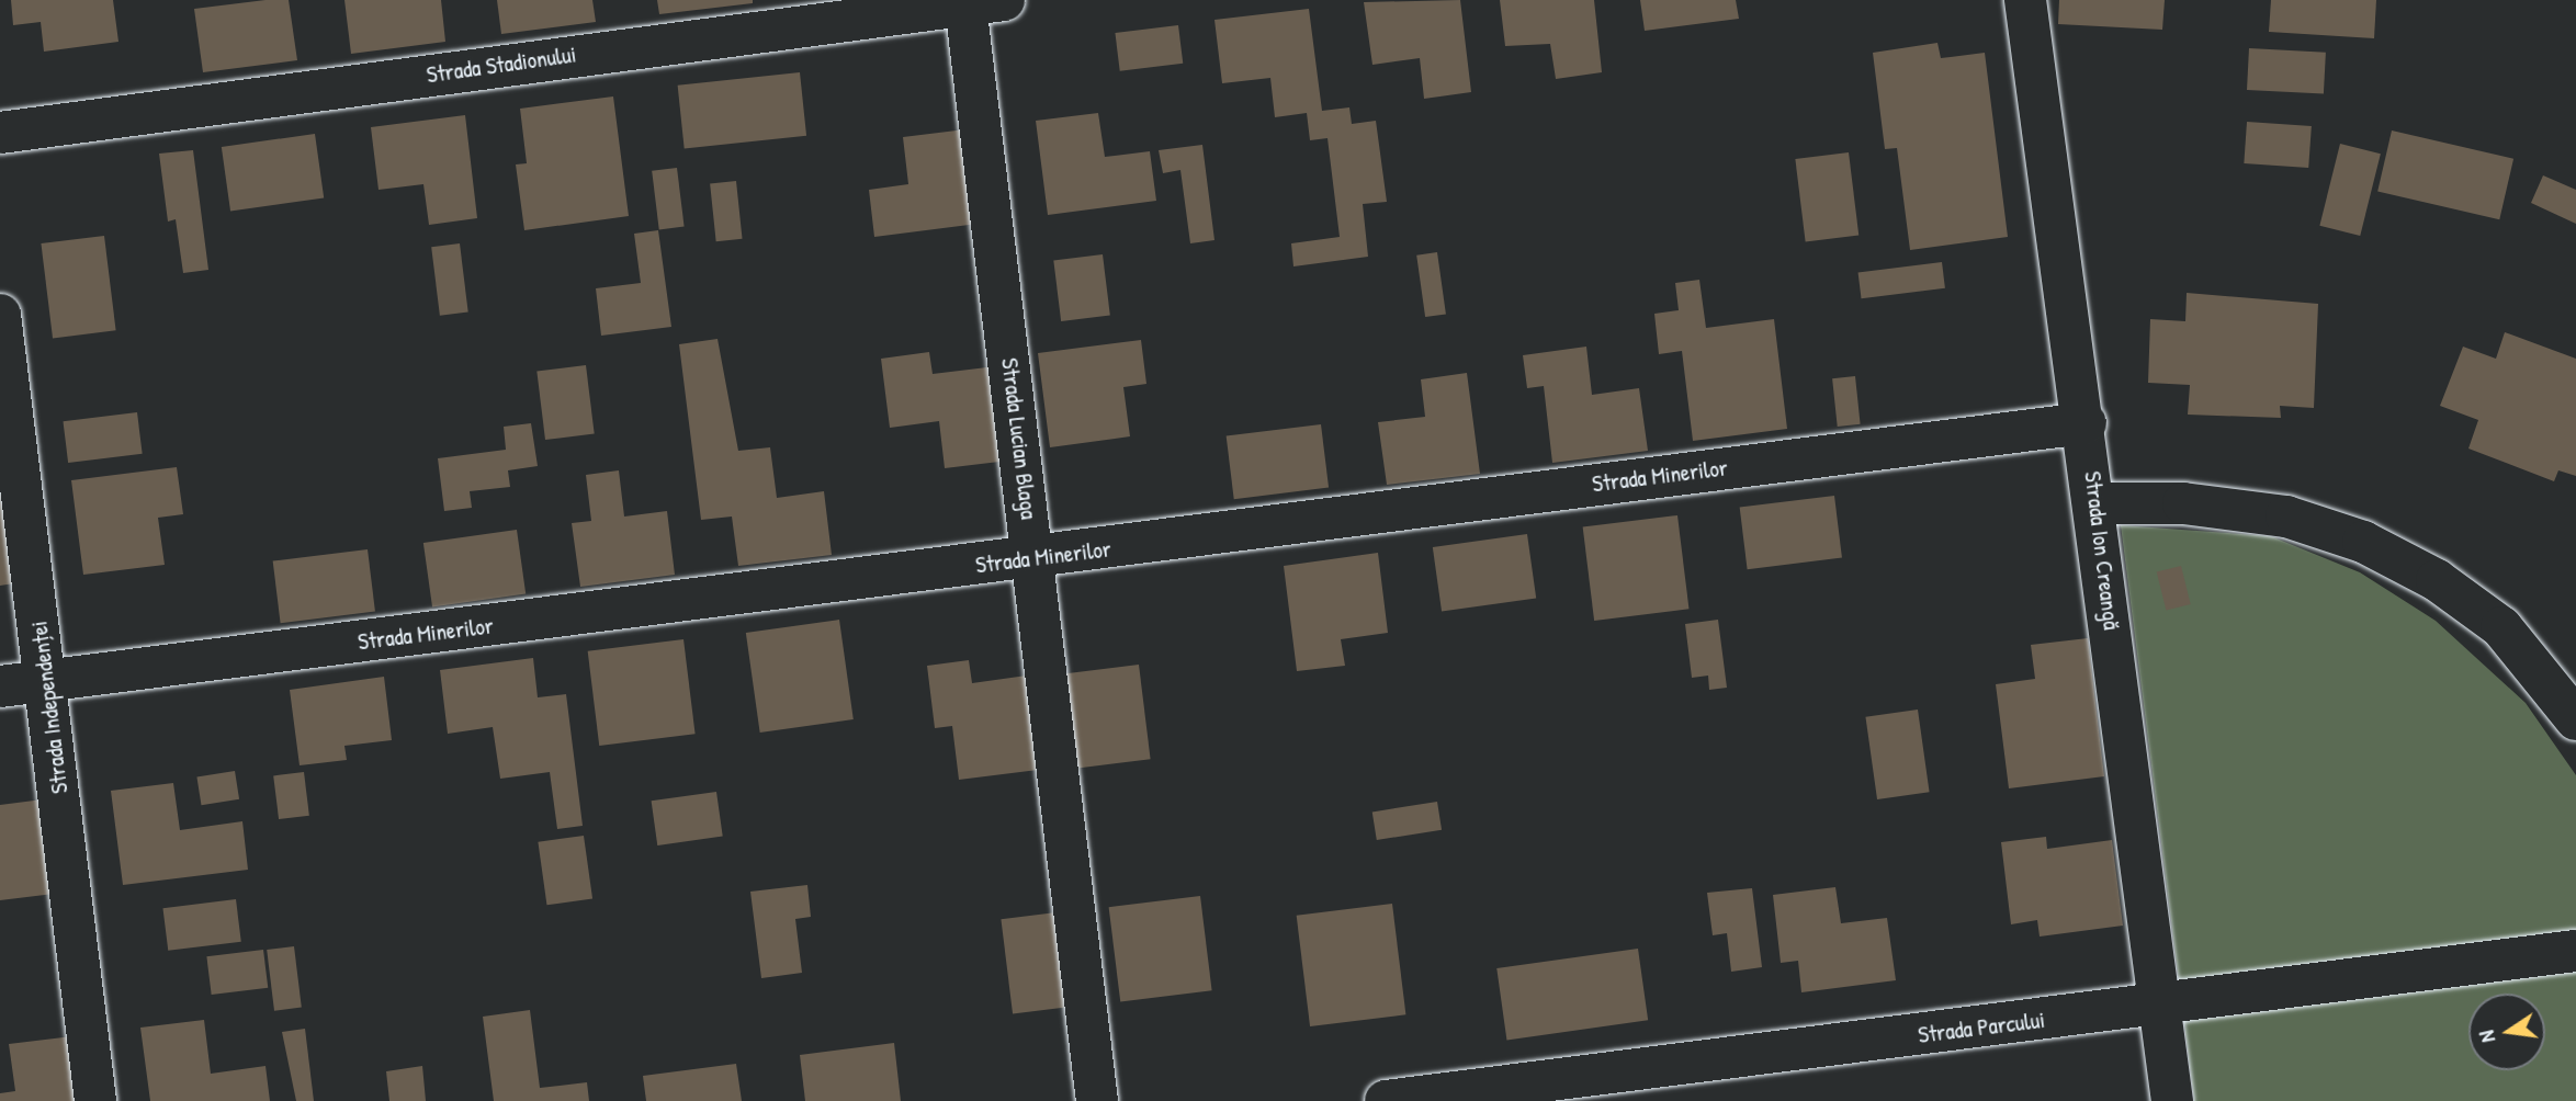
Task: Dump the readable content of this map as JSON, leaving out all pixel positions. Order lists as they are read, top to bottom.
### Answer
{
  "streets": {
    "street": [
      "Strada Stadionului",
      "Strada Lucian Blaga",
      "Strada Minerilor",
      "Strada Ion Creangă",
      "Strada Independenței",
      "Strada Parcului"
    ]
  },
  "crossings": [
    ["Strada Stadionului", "Strada Lucian Blaga"],
    ["Strada Lucian Blaga", "Strada Minerilor"],
    ["Strada Minerilor", "Strada Ion Creangă"],
    ["Strada Minerilor", "Strada Independenței"],
    ["Strada Ion Creangă", "Strada Parcului"]
  ],
  "north": "left"
}
